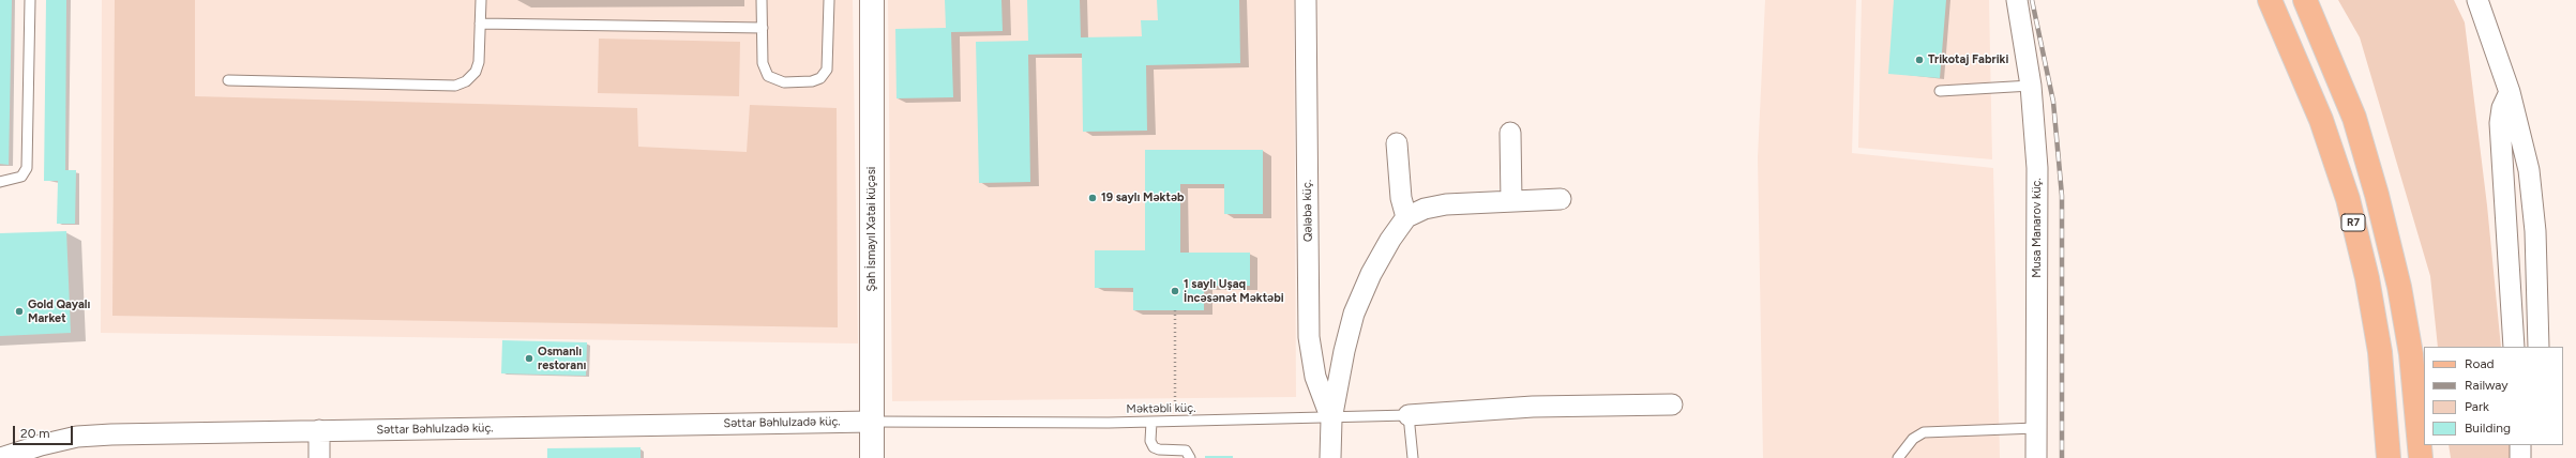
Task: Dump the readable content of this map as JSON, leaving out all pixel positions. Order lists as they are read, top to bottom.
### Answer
{
  "streets": {
    "main road": ["R7"],
    "street": [
      "Qələbə küç.",
      "Musa Manarov küç.",
      "Şah İsmayıl Xətai küçəsi",
      "Səttar Bəhlulzadə küç."
    ],
    "lane": ["Məktəbli küç."]
  },
  "crossings": [
    ["Qələbə küç.", "Məktəbli küç."],
    ["Şah İsmayıl Xətai küçəsi", "Məktəbli küç."],
    ["Şah İsmayıl Xətai küçəsi", "Səttar Bəhlulzadə küç."],
    ["Məktəbli küç.", "Səttar Bəhlulzadə küç."]
  ],
  "places": [
    "Trikotaj Fabriki",
    "19 saylı Məktəb",
    "1 saylı Uşaq İncəsənət Məktəbi",
    "Gold Qayalı Market",
    "Osmanlı restoranı"
  ],
  "legend": [
    "Road",
    "Railway",
    "Park",
    "Building"
  ],
  "scale_bar": "20 m"
}
